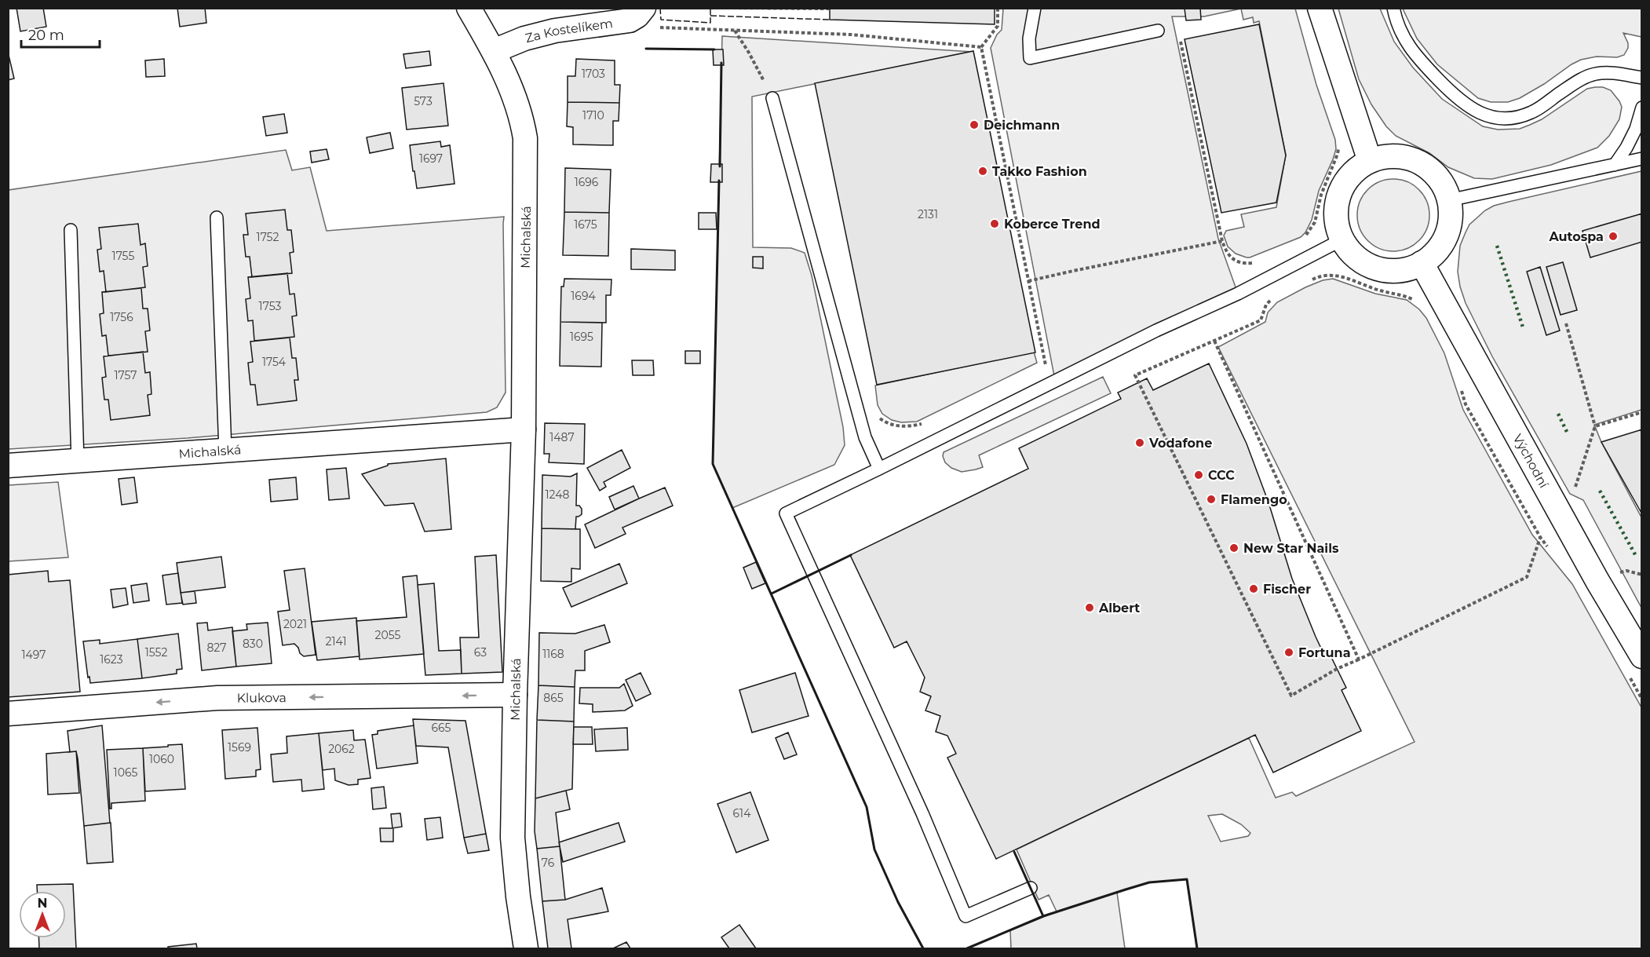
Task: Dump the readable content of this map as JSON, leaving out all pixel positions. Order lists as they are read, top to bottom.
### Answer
{
  "streets": {
    "street": [
      "Za Kostelíkem",
      "Michalská",
      "Východní",
      "Klukova"
    ]
  },
  "crossings": [
    ["Za Kostelíkem", "Michalská"],
    ["Michalská", "Klukova"]
  ],
  "one_way": ["Klukova"],
  "places": [
    "Deichmann",
    "Takko Fashion",
    "Koberce Trend",
    "Autospa",
    "Vodafone",
    "CCC",
    "Flamengo",
    "New Star Nails",
    "Fischer",
    "Albert",
    "Fortuna"
  ],
  "house_numbers": [
    "1703",
    "573",
    "1710",
    "1697",
    "1696",
    "2131",
    "1675",
    "1752",
    "1755",
    "1694",
    "1753",
    "1756",
    "1695",
    "1754",
    "1757",
    "1487",
    "1248",
    "2021",
    "2055",
    "2141",
    "830",
    "827",
    "1552",
    "63",
    "1168",
    "1497",
    "1623",
    "865",
    "665",
    "1569",
    "2062",
    "1060",
    "1065",
    "614",
    "76"
  ],
  "scale_bar": "20 m",
  "north": "top"
}
